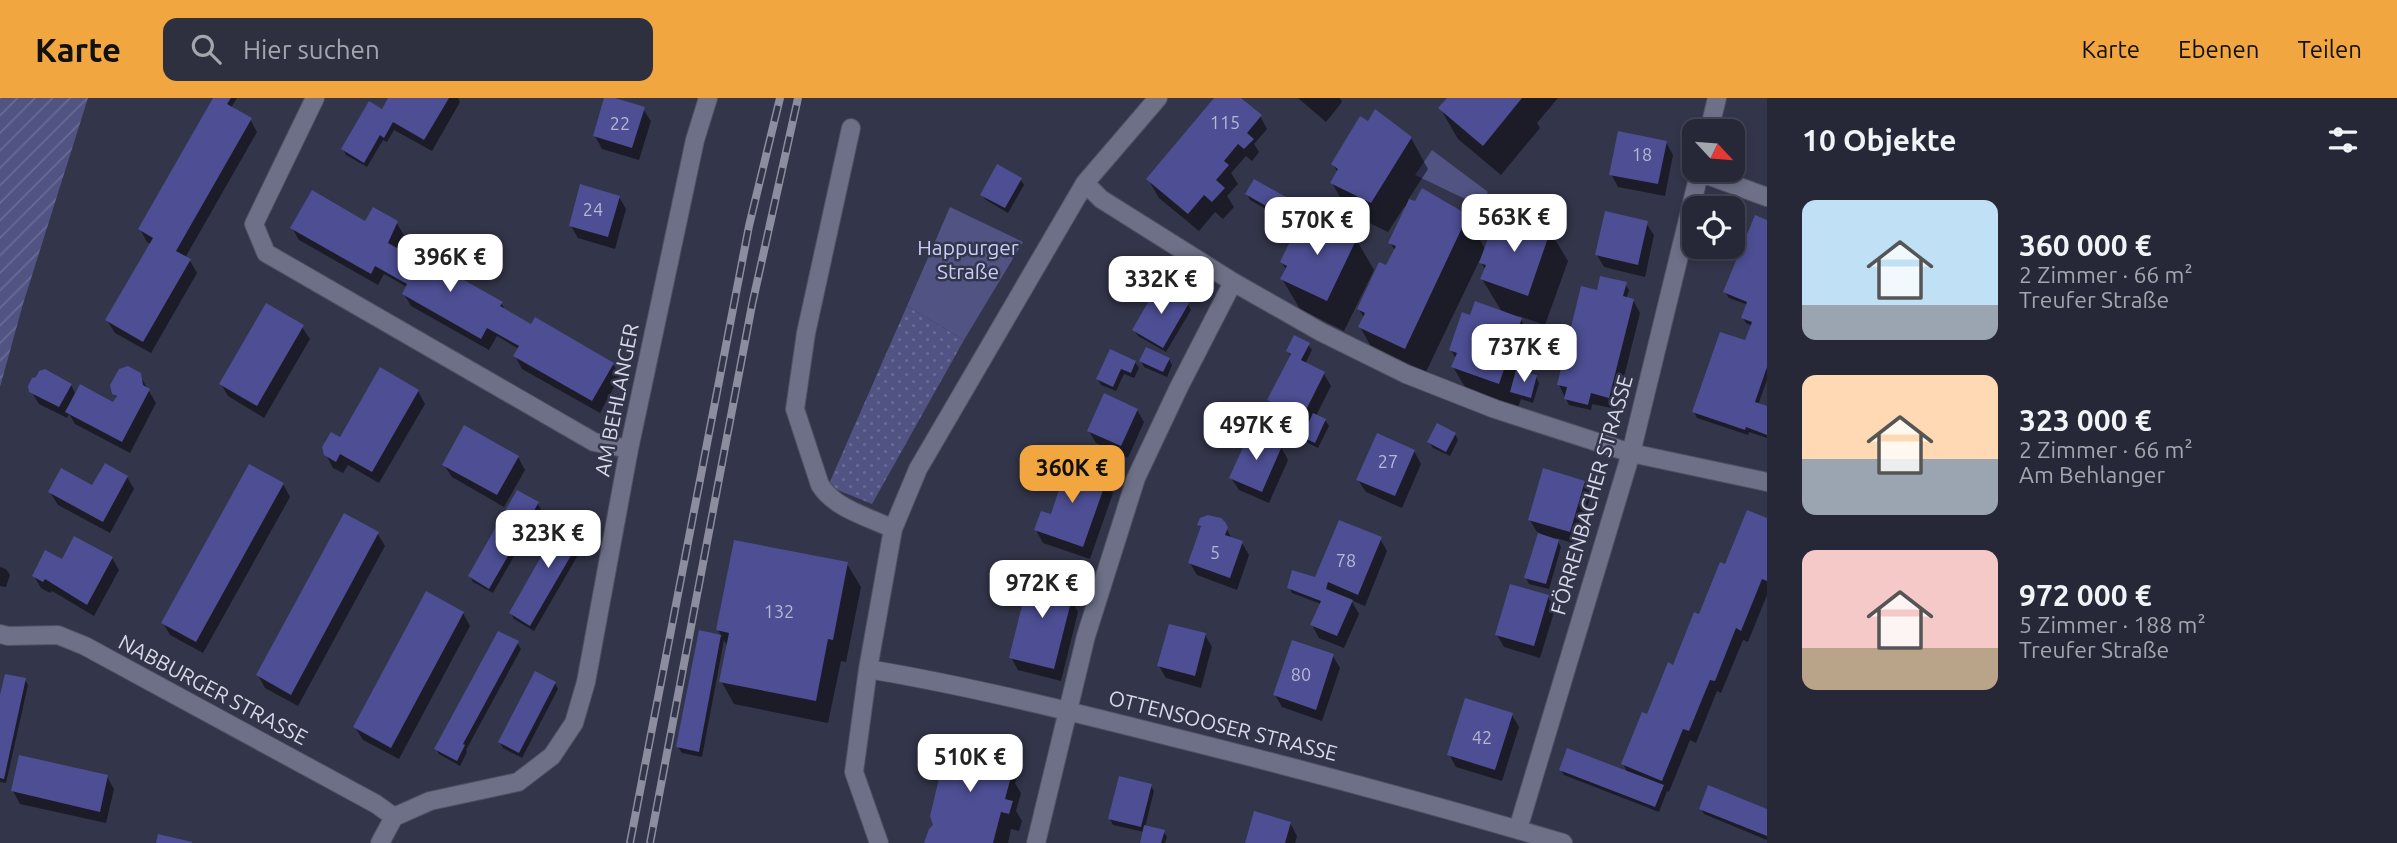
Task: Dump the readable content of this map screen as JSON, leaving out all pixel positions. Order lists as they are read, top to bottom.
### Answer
{
  "streets": {
    "street": [
      "AM BEHLANGER",
      "FÖRRENBACHER STRASSE",
      "NABBURGER STRASSE",
      "OTTENSOOSER STRASSE"
    ]
  },
  "crossings": [
    ["AM BEHLANGER", "NABBURGER STRASSE"],
    ["FÖRRENBACHER STRASSE", "OTTENSOOSER STRASSE"]
  ],
  "parks": ["Happurger Straße"],
  "house_numbers": [
    "115",
    "22",
    "18",
    "24",
    "27",
    "5",
    "78",
    "132",
    "80",
    "42"
  ],
  "north": "bottom right",
  "page": {
    "header": "Karte",
    "search": "Hier suchen",
    "nav": ["Karte", "Ebenen", "Teilen"],
    "heading": "10 Objekte",
    "list": [
      {
        "name": "360 000 €",
        "note": "2 Zimmer · 66 m² · Treufer Straße"
      },
      {
        "name": "323 000 €",
        "note": "2 Zimmer · 66 m² · Am Behlanger"
      },
      {
        "name": "972 000 €",
        "note": "5 Zimmer · 188 m² · Treufer Straße"
      }
    ],
    "price": [
      "563K €",
      "570K €",
      "396K €",
      "332K €",
      "737K €",
      "497K €",
      "360K €",
      "323K €",
      "972K €",
      "510K €"
    ]
  }
}
